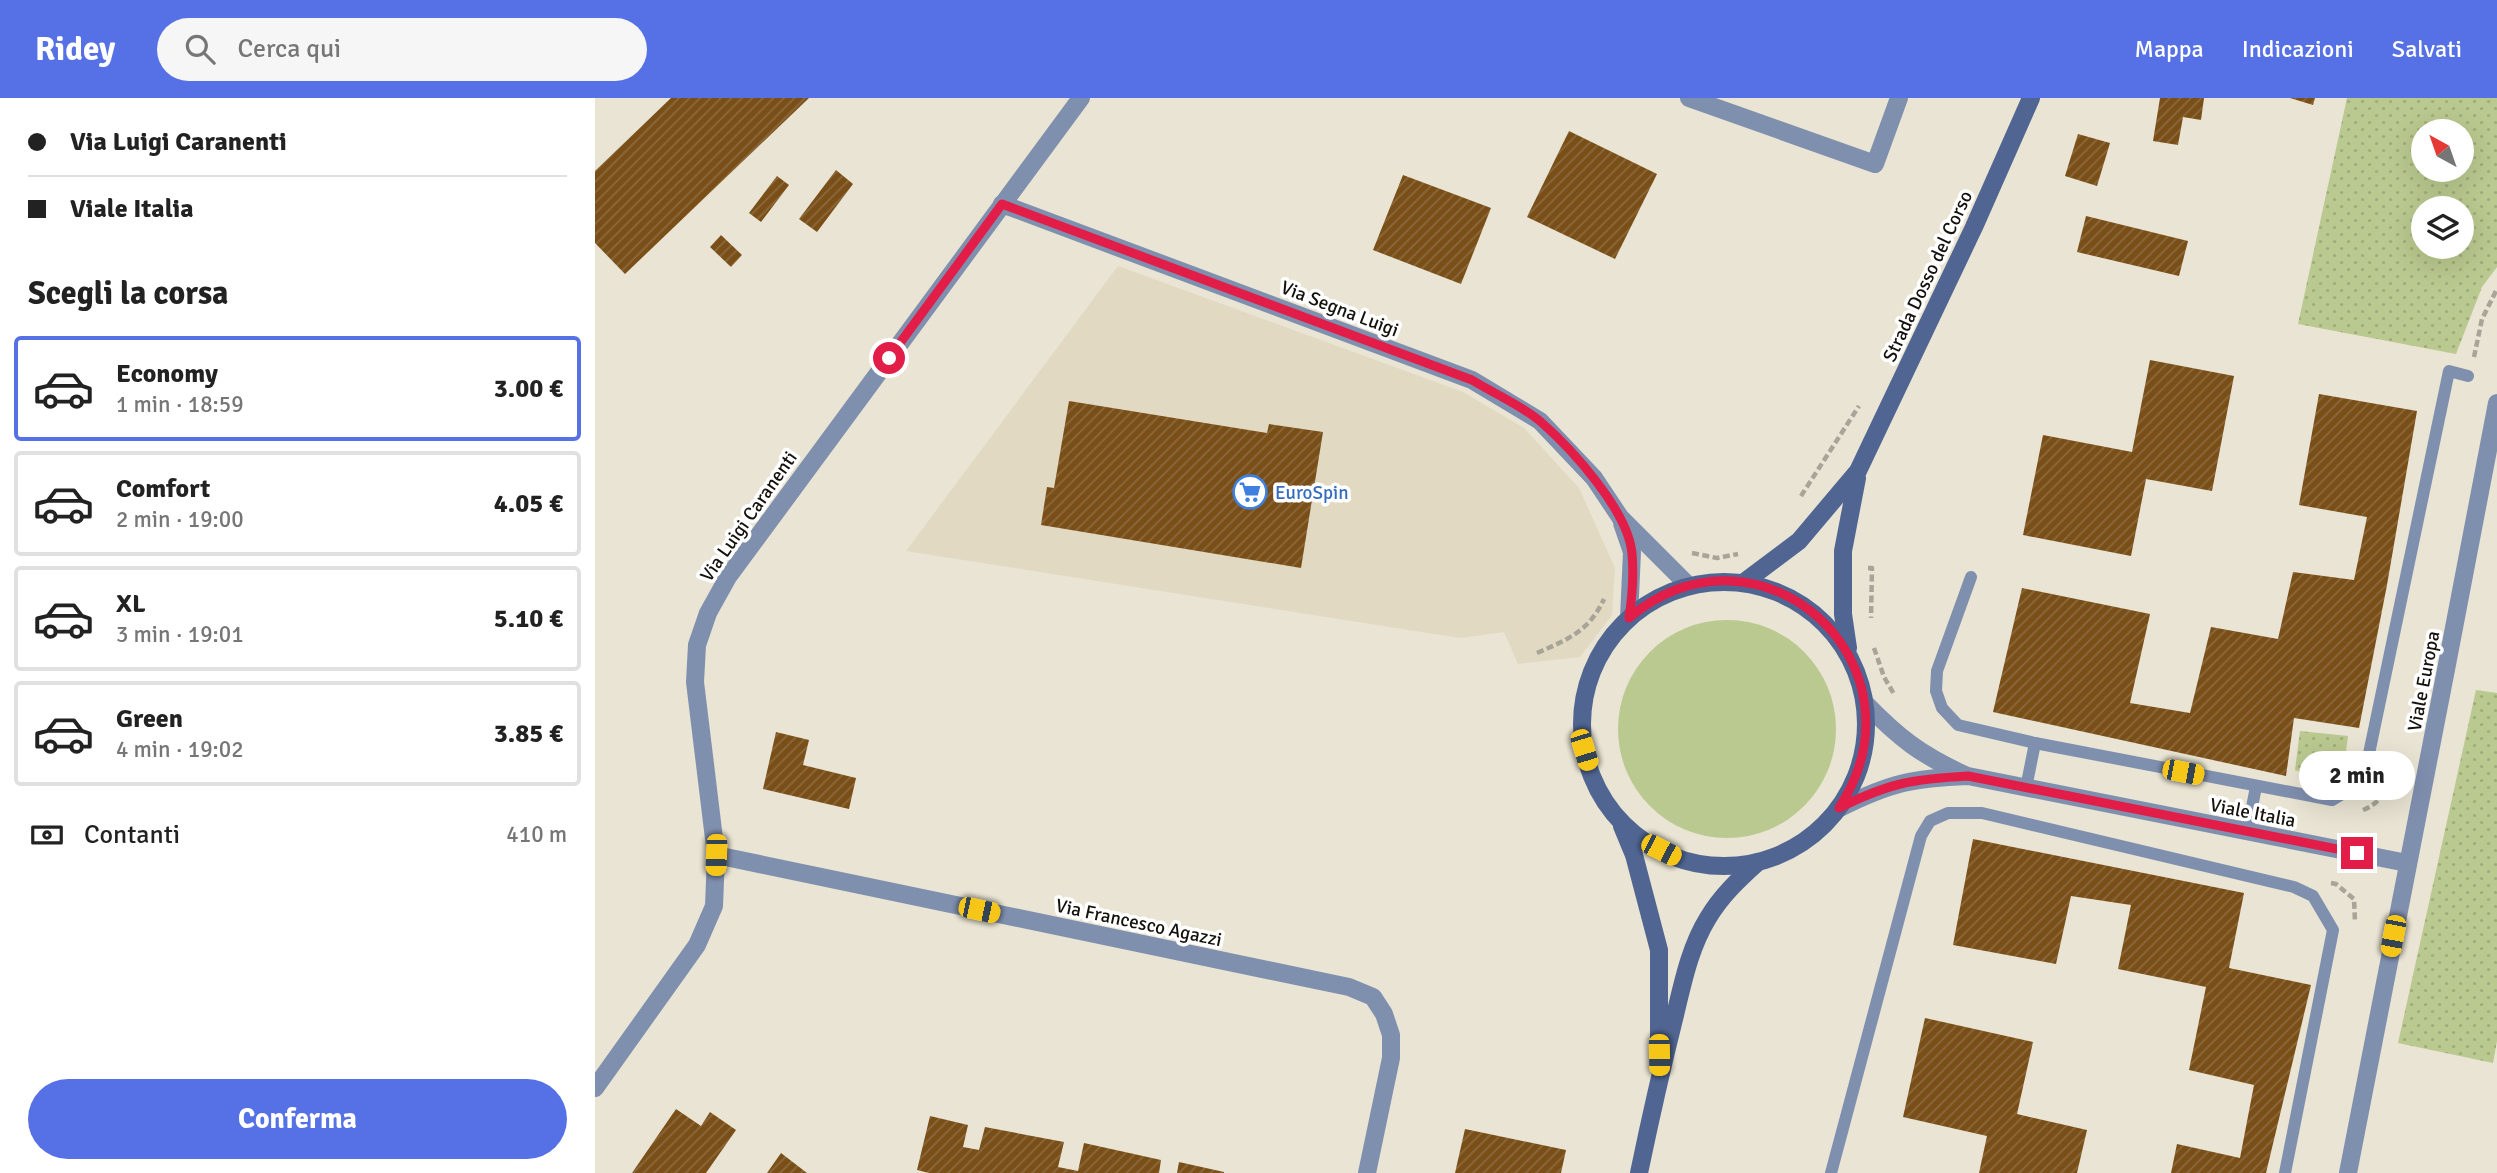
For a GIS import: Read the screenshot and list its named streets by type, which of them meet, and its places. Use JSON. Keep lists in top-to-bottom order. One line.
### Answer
{"streets":{"main road":["Strada Dosso del Corso"],"street":["Via Segna Luigi","Via Luigi Caranenti","Viale Europa","Viale Italia","Via Francesco Agazzi"]},"crossings":[["Via Segna Luigi","Via Luigi Caranenti"],["Via Luigi Caranenti","Via Francesco Agazzi"],["Viale Europa","Viale Italia"]],"places":{"supermarket":["EuroSpin"]},"north":"top left","page":{"header":"Ridey","search":"Cerca qui","nav":["Mappa","Indicazioni","Salvati"],"banner":["Via Luigi Caranenti","Viale Italia"],"heading":"Scegli la corsa","list":[{"name":"Economy","note":"1 min · 18:59","value":"3.00 €"},{"name":"Comfort","note":"2 min · 19:00","value":"4.05 €"},{"name":"XL","note":"3 min · 19:01","value":"5.10 €"},{"name":"Green","note":"4 min · 19:02","value":"3.85 €"}],"bubble":"2 min","pay":["Contanti","410 m"],"buttons":"Conferma"}}
